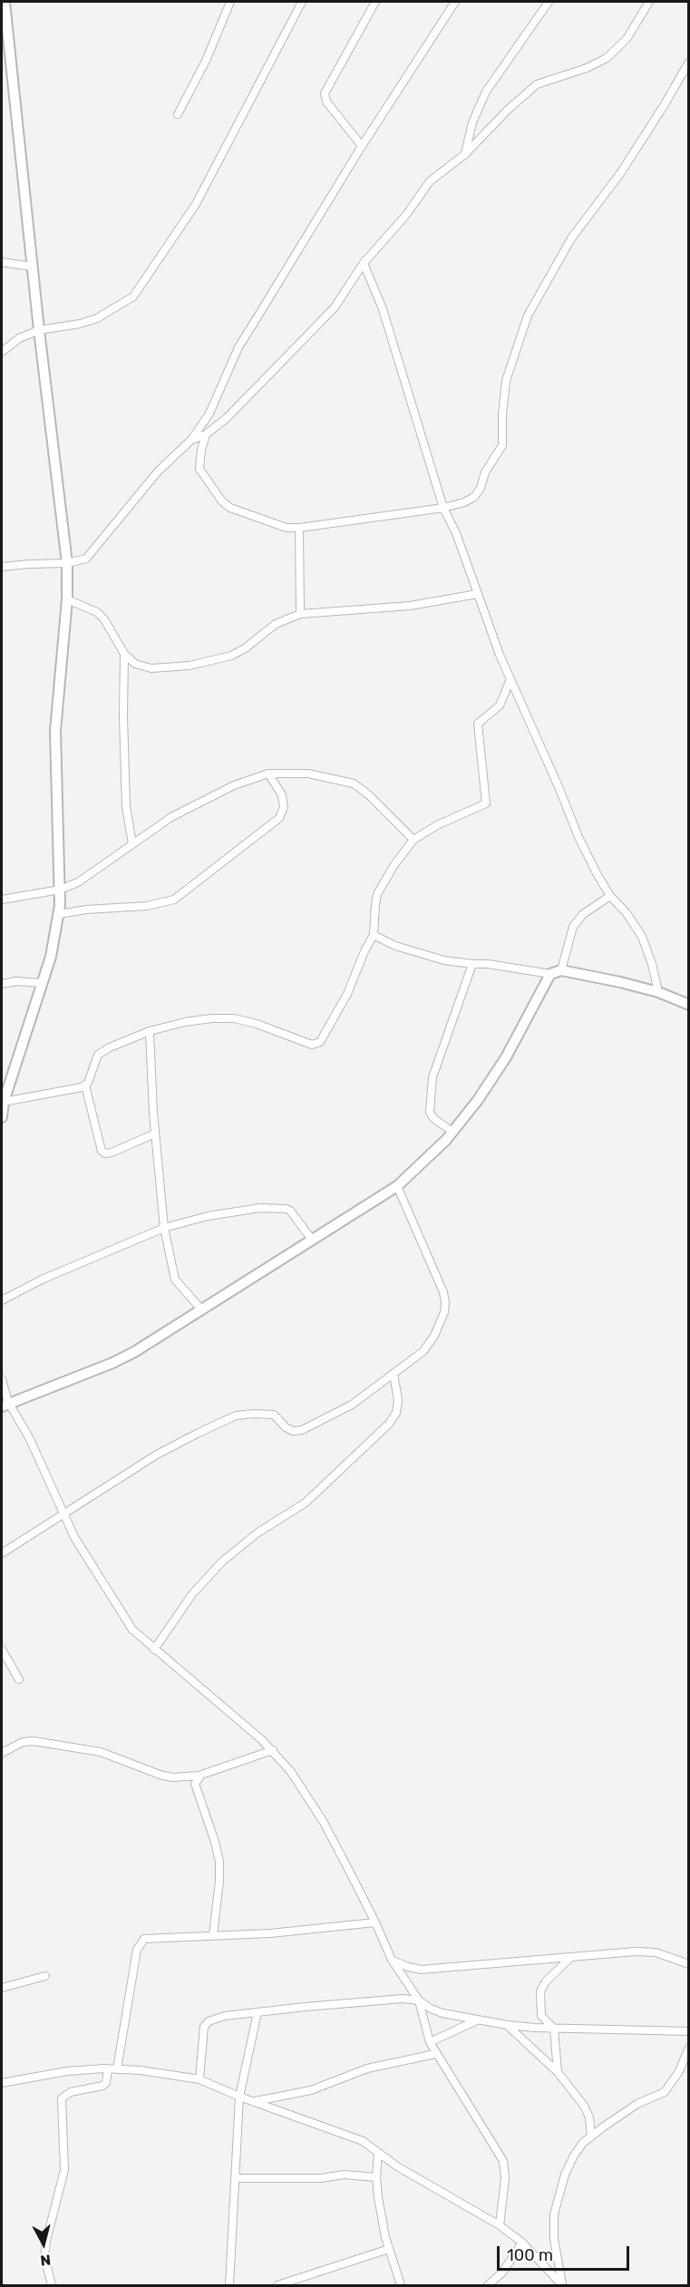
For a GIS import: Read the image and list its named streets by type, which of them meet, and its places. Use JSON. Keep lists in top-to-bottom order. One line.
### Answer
{"scale_bar":"100 m","north":"bottom"}
